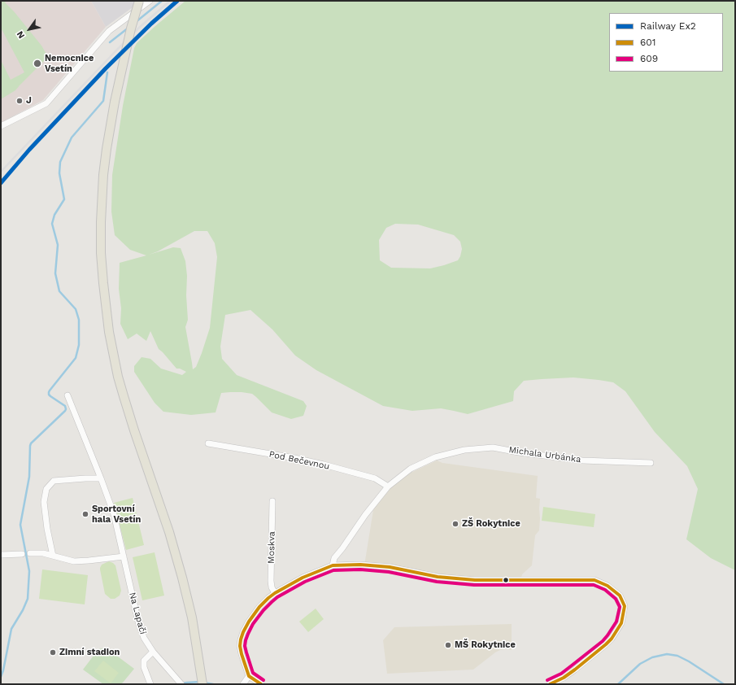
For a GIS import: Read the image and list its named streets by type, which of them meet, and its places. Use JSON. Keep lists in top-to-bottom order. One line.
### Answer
{"streets":{"street":["Michala Urbánka","Pod Bečevnou","Moskva","Na Lapači"]},"crossings":[["Michala Urbánka","Pod Bečevnou"]],"places":["Nemocnice Vsetín","J","Sportovní hala Vsetín","ZŠ Rokytnice","MŠ Rokytnice","Zimní stadion"],"lines":["rail line Ex2","transit line 601","transit line 609"],"legend":["Railway Ex2","601","609"],"north":"bottom left"}
